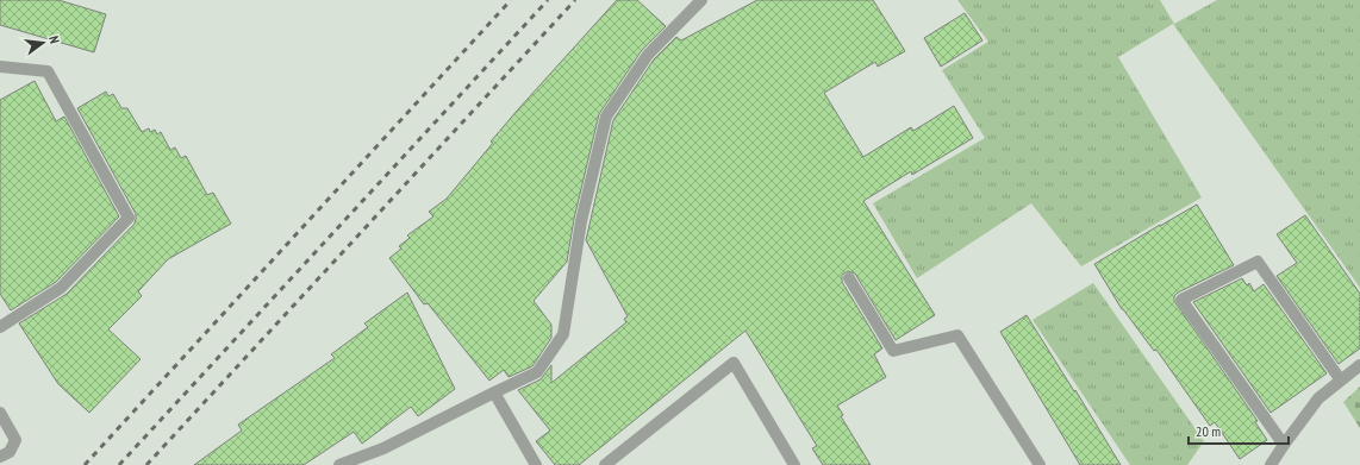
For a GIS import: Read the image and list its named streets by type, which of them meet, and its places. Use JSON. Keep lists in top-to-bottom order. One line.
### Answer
{"scale_bar":"20 m","north":"right"}
